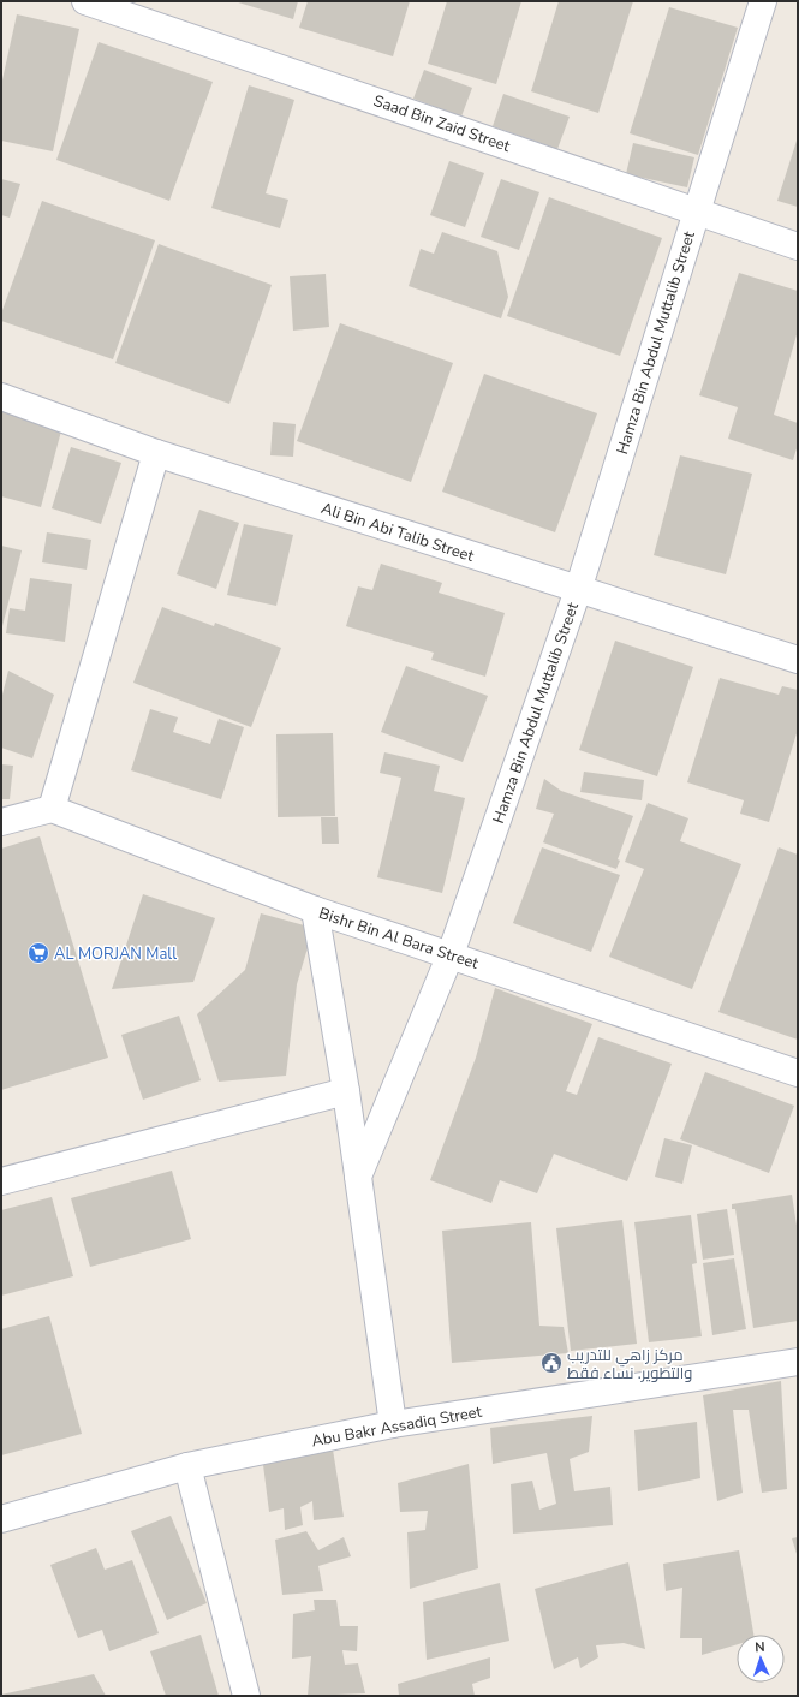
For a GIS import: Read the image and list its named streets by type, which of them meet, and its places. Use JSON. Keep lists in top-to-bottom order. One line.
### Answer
{"streets":{"street":["Saad Bin Zaid Street","Hamza Bin Abdul Muttalib Street","Ali Bin Abi Talib Street","Bishr Bin Al Bara Street","Abu Bakr Assadiq Street"]},"crossings":[["Saad Bin Zaid Street","Hamza Bin Abdul Muttalib Street"],["Hamza Bin Abdul Muttalib Street","Ali Bin Abi Talib Street"],["Hamza Bin Abdul Muttalib Street","Bishr Bin Al Bara Street"]],"places":{"supermarket":["AL MORJAN Mall"],"public building":["مركز زاهي للتدريب والتطوير. نساء فقط"]},"north":"top"}
